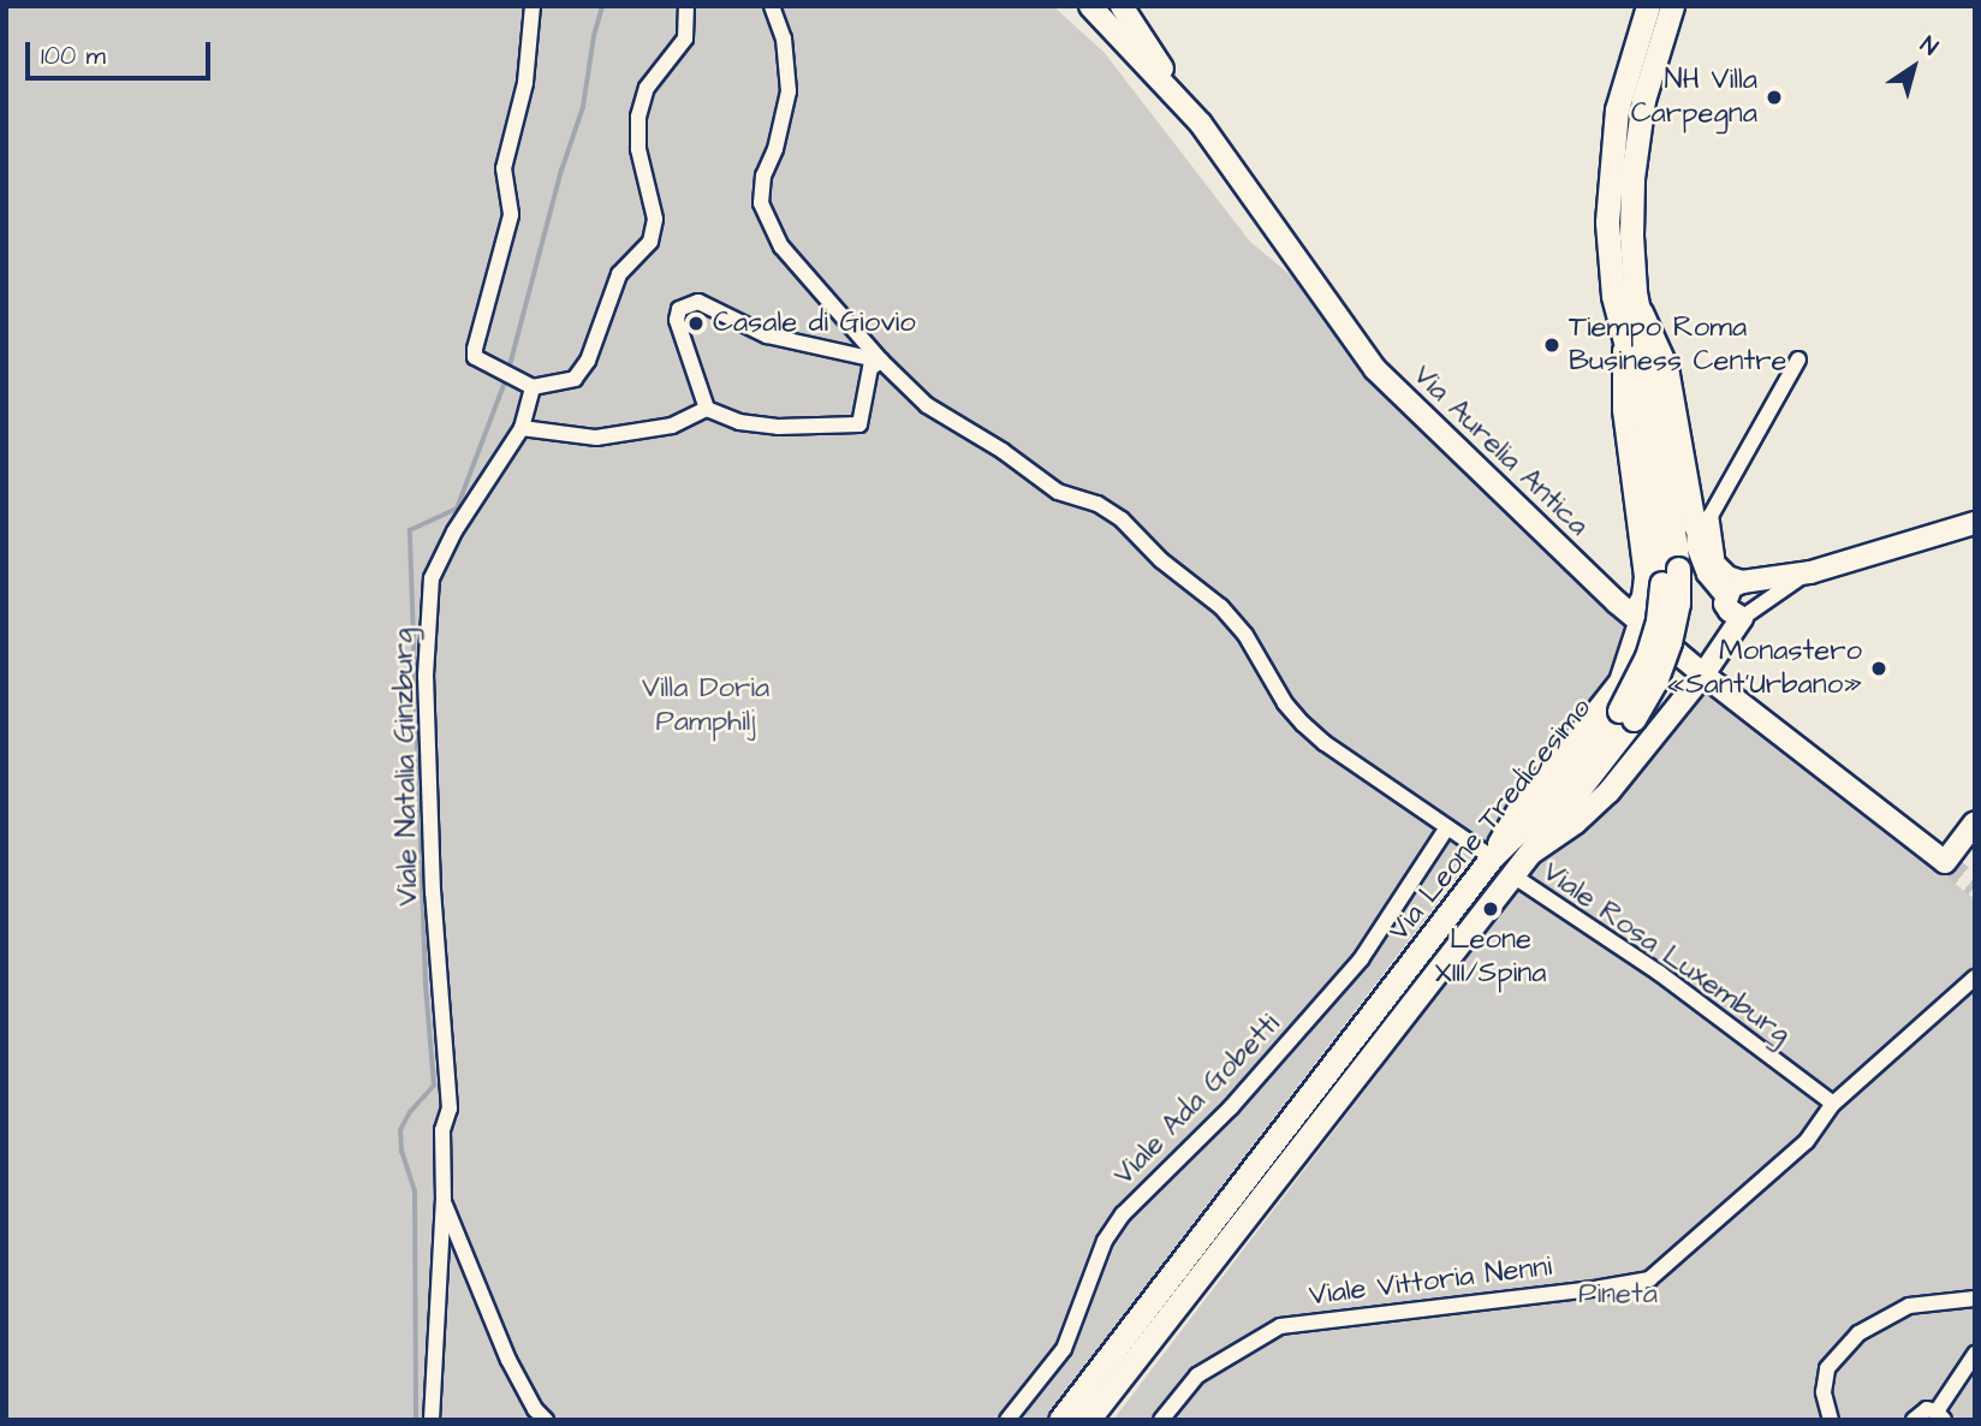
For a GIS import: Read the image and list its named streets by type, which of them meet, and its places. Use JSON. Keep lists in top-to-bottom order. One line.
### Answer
{"streets":{"main road":["Via Aurelia Antica","Via Leone Tredicesimo"],"street":["Viale Natalia Ginzburg","Viale Rosa Luxemburg","Viale Ada Gobetti","Viale Vittoria Nenni"]},"crossings":[["Via Leone Tredicesimo","Viale Rosa Luxemburg"],["Viale Rosa Luxemburg","Viale Vittoria Nenni"]],"parks":["Villa Doria Pamphilj","Pineta"],"places":["NH Villa Carpegna","Casale di Giovio","Tiempo Roma Business Centre","Monastero «Sant’Urbano»","Leone XIII/Spina"],"scale_bar":"100 m","north":"top right"}
